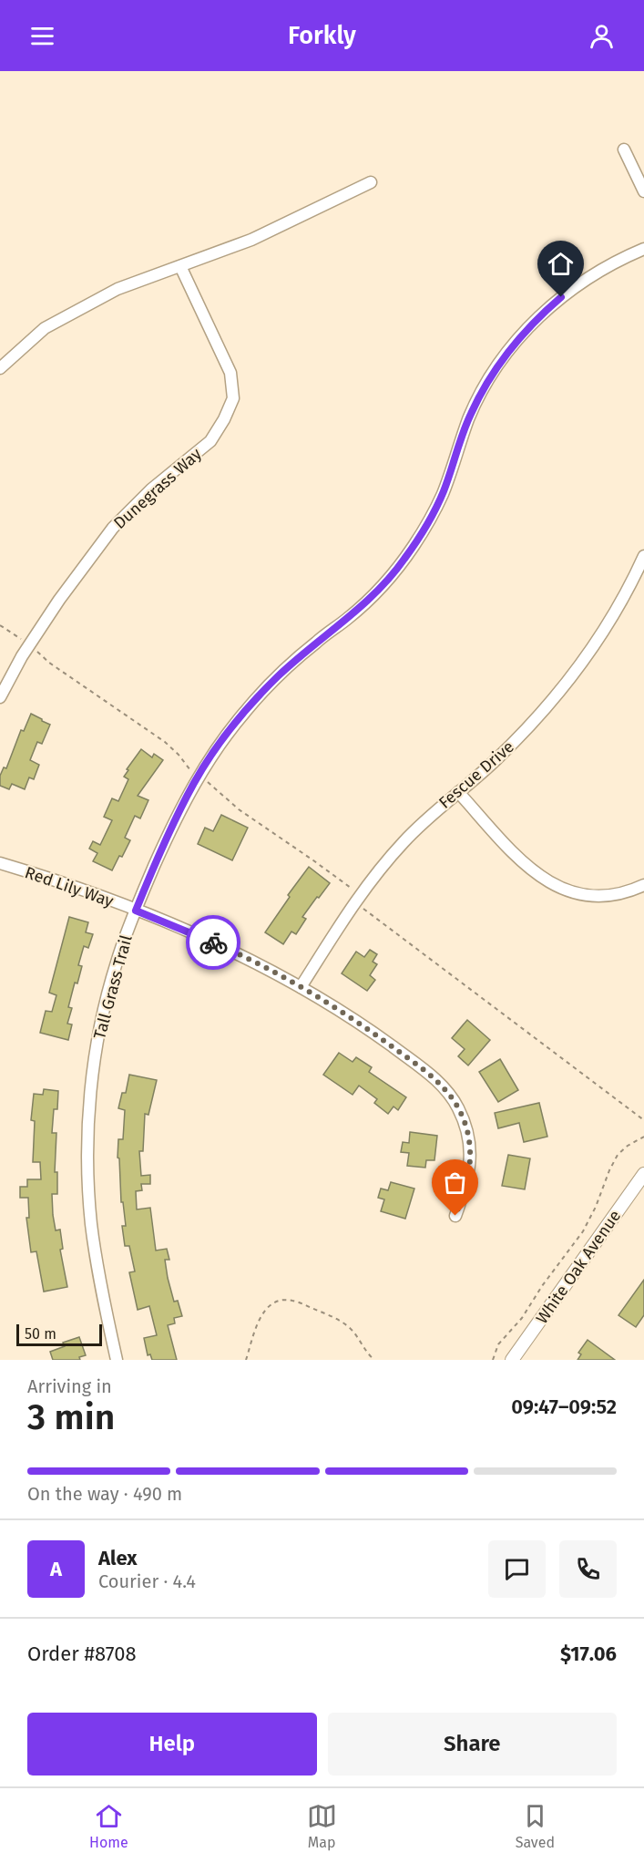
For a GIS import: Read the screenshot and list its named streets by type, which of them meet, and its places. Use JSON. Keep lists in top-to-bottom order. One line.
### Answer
{"streets":{"street":["Dunegrass Way","Fescue Drive","Red Lily Way","Tall Grass Trail","White Oak Avenue"]},"crossings":[["Fescue Drive","Red Lily Way"],["Red Lily Way","Tall Grass Trail"]],"scale_bar":"50 m","page":{"header":"Forkly","scale":"50 m","heading":["3 min","Arriving in","09:47–09:52"],"panel":["Alex","Courier · 4.4","Order #8708","$17.06"],"bar":"On the way · 490 m","round":"A","buttons":["Help","Share"],"tabs":["Home","Map","Saved"]}}
